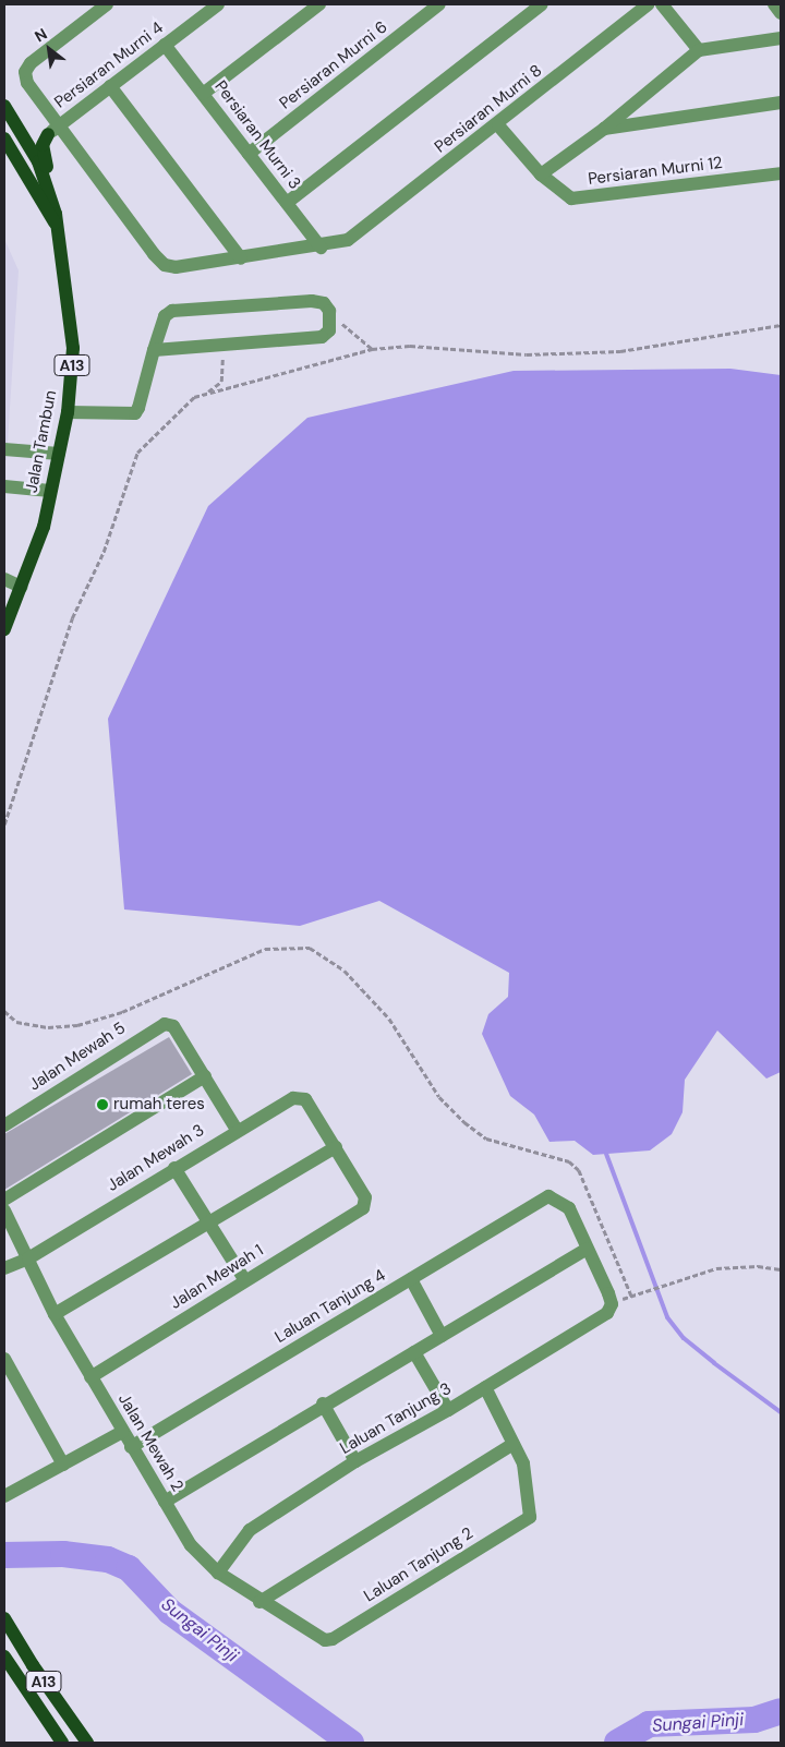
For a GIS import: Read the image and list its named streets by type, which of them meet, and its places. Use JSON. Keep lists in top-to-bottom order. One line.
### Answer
{"streets":{"main road":["A13","Jalan Tambun"],"street":["Persiaran Murni 4","Persiaran Murni 6","Persiaran Murni 8","Persiaran Murni 3","Persiaran Murni 12","Jalan Mewah 5","Jalan Mewah 3","Jalan Mewah 1","Laluan Tanjung 4","Laluan Tanjung 3","Jalan Mewah 2","Laluan Tanjung 2"]},"crossings":[["Persiaran Murni 4","Persiaran Murni 3"],["Persiaran Murni 6","Persiaran Murni 3"],["Persiaran Murni 8","Persiaran Murni 3"],["Persiaran Murni 8","Persiaran Murni 12"],["Jalan Mewah 3","Jalan Mewah 1"],["Jalan Mewah 3","Jalan Mewah 2"],["Jalan Mewah 1","Jalan Mewah 2"],["Laluan Tanjung 4","Laluan Tanjung 3"],["Laluan Tanjung 4","Jalan Mewah 2"],["Laluan Tanjung 3","Jalan Mewah 2"],["Jalan Mewah 2","Laluan Tanjung 2"]],"water":["Sungai Pinji"],"places":["rumah teres"],"north":"top left"}
